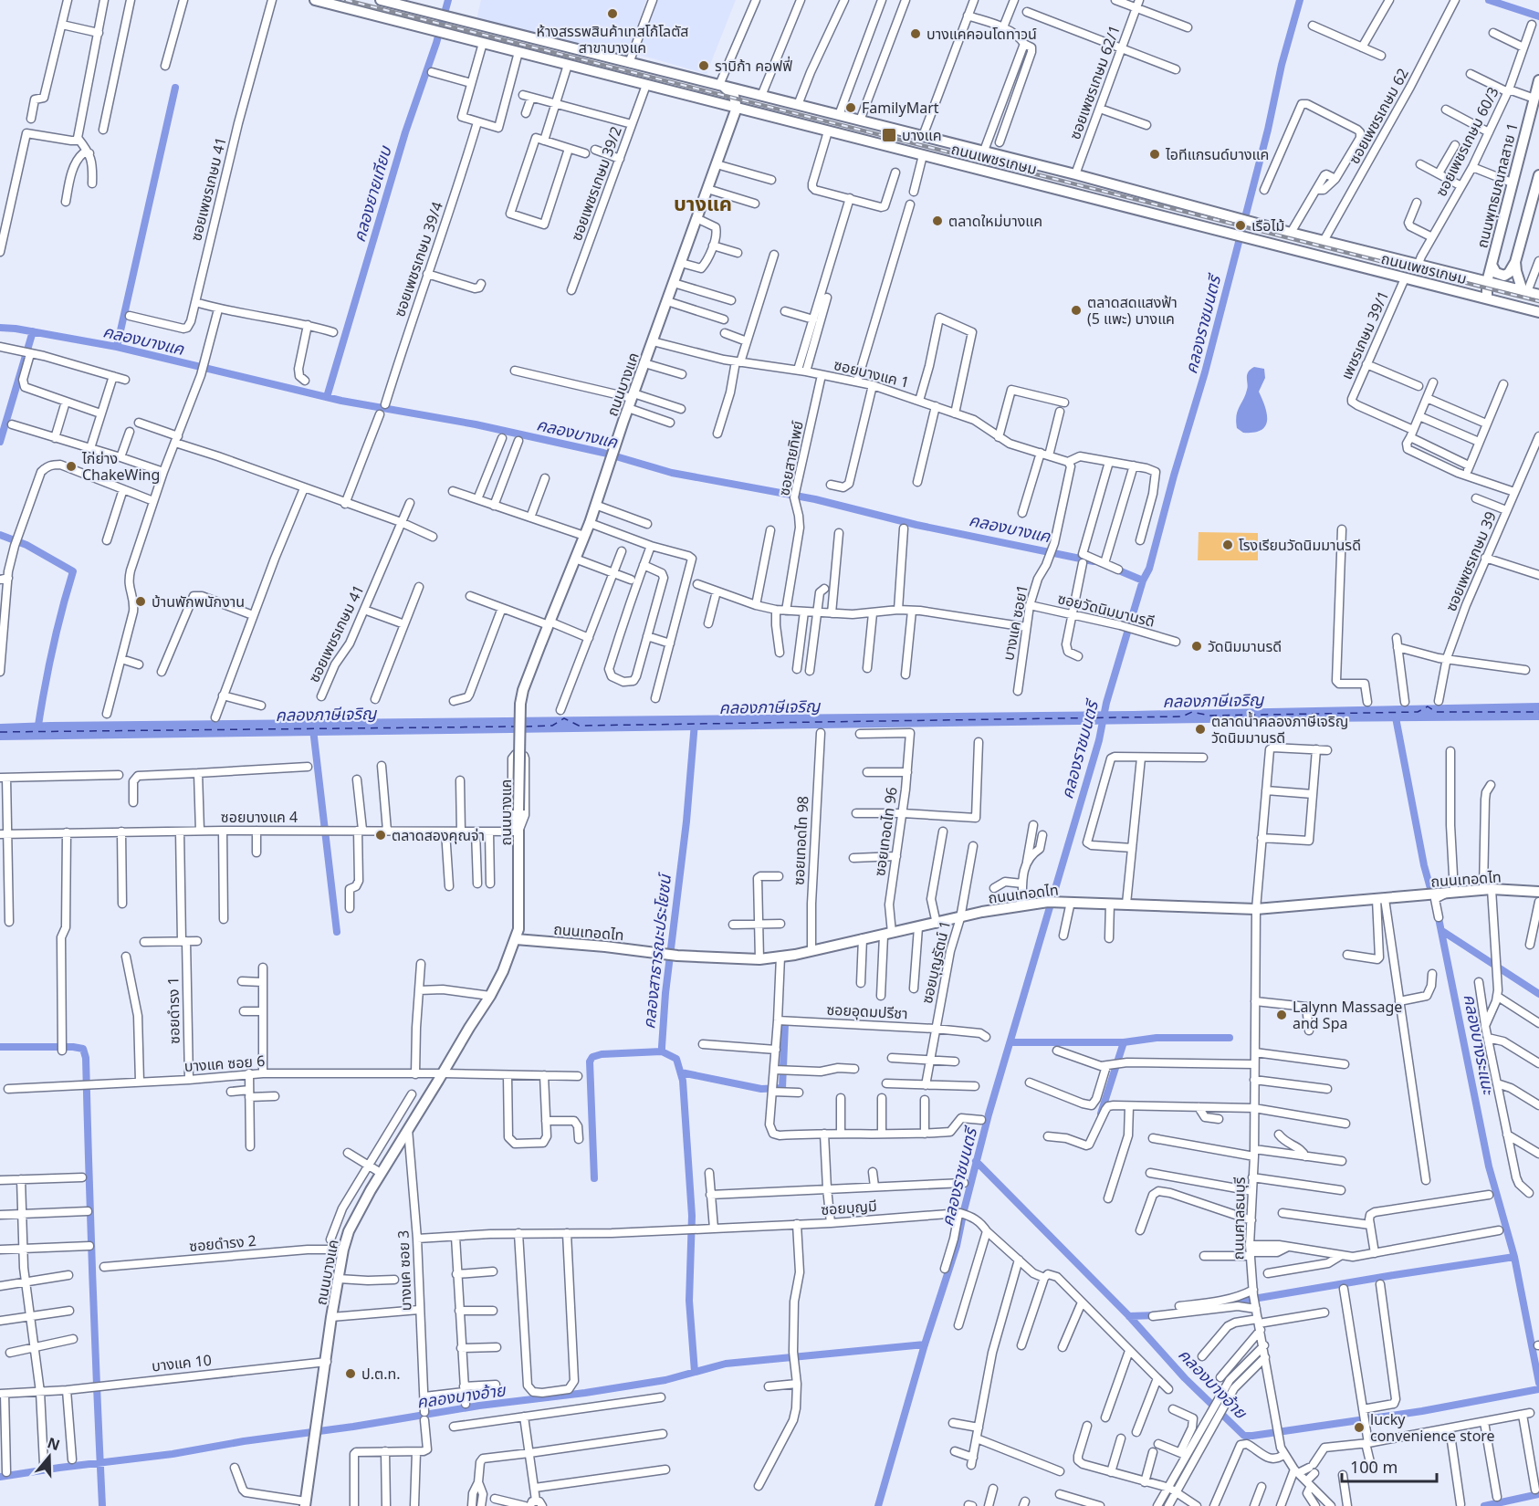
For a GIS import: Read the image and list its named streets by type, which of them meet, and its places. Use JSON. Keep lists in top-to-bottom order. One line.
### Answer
{"streets":{"main road":["ถนนเพชรเกษม","ถนนพุทธมณฑลสาย 1","ถนนบางแค","ถนนเทอดไท"],"street":["ซอยเพชรเกษม 62/1","ซอยเพชรเกษม 62","ซอยเพชรเกษม 60/3","ซอยเพชรเกษม 39/2","ซอยเพชรเกษม 41","ซอยเพชรเกษม 39/4","เพชรเกษม 39/1","ซอยบางแค 1","ซอยสายทิพย์","ซอยเพชรเกษม 39","ซอยวัดนิมมานรดี","บางแค ซอย1","ซอยบางแค 4","ซอยเทอดไท 96","ซอยเทอดไท 98","ซอยบุญรัตน์ 1","ซอยดำรง 1","ซอยอุดมปรีชา","บางแค ซอย 6","ซอยบุญมี","ถนนศาลธนบุรี","ซอยดำรง 2","บางแค ซอย 3","บางแค 10"]},"crossings":[["ซอยเพชรเกษม 62/1","ถนนเพชรเกษม"],["ซอยเพชรเกษม 62","ถนนเพชรเกษม"],["ซอยเพชรเกษม 60/3","ถนนเพชรเกษม"],["ถนนเพชรเกษม","ซอยเพชรเกษม 39/2"],["ถนนเพชรเกษม","ถนนพุทธมณฑลสาย 1"],["ถนนเพชรเกษม","เพชรเกษม 39/1"],["ถนนเพชรเกษม","ถนนบางแค"],["ซอยบางแค 1","ถนนบางแค"],["ซอยบางแค 1","ซอยสายทิพย์"],["ซอยบางแค 1","บางแค ซอย1"],["ถนนบางแค","ซอยบางแค 4"],["ถนนบางแค","ถนนเทอดไท"],["ถนนบางแค","บางแค ซอย 6"],["ถนนบางแค","ซอยดำรง 2"],["ถนนบางแค","บางแค ซอย 3"],["ถนนบางแค","บางแค 10"],["ซอยวัดนิมมานรดี","บางแค ซอย1"],["ซอยบางแค 4","ซอยดำรง 1"],["ซอยเทอดไท 96","ถนนเทอดไท"],["ซอยเทอดไท 98","ถนนเทอดไท"],["ถนนเทอดไท","ซอยบุญรัตน์ 1"],["ถนนเทอดไท","ถนนศาลธนบุรี"],["ซอยบุญรัตน์ 1","ซอยอุดมปรีชา"],["ซอยดำรง 1","บางแค ซอย 6"],["ซอยบุญมี","บางแค ซอย 3"]],"districts":["บางแค"],"water":["คลองยายเทียบ","คลองราชมนตรี","คลองบางแค","คลองภาษีเจริญ","คลองสาธารณะประโยชน์","คลองบางระแนะ","คลองบางอ้าย"],"places":{"other":["ห้างสรรพสินค้าเทสโก้โลตัส สาขาบางแค","บางแคคอนโดทาวน์","ราบิก้า คอฟฟี่","FamilyMart","ไอทีแกรนด์บางแค","ตลาดใหม่บางแค","เรือไม้","ตลาดสดแสงฟ้า (5 แพะ) บางแค","ไก่ย่าง ChakeWing","โรงเรียนวัดนิมมานรดี","บ้านพักพนักงาน","วัดนิมมานรดี","ตลาดน้ำคลองภาษีเจริญ วัดนิมมานรดี","ตลาดสองคุณจ่า","Lalynn Massage and Spa","ป.ต.ท.","lucky convenience store"],"transit":["บางแค"]},"scale_bar":"100 m","north":"top"}
